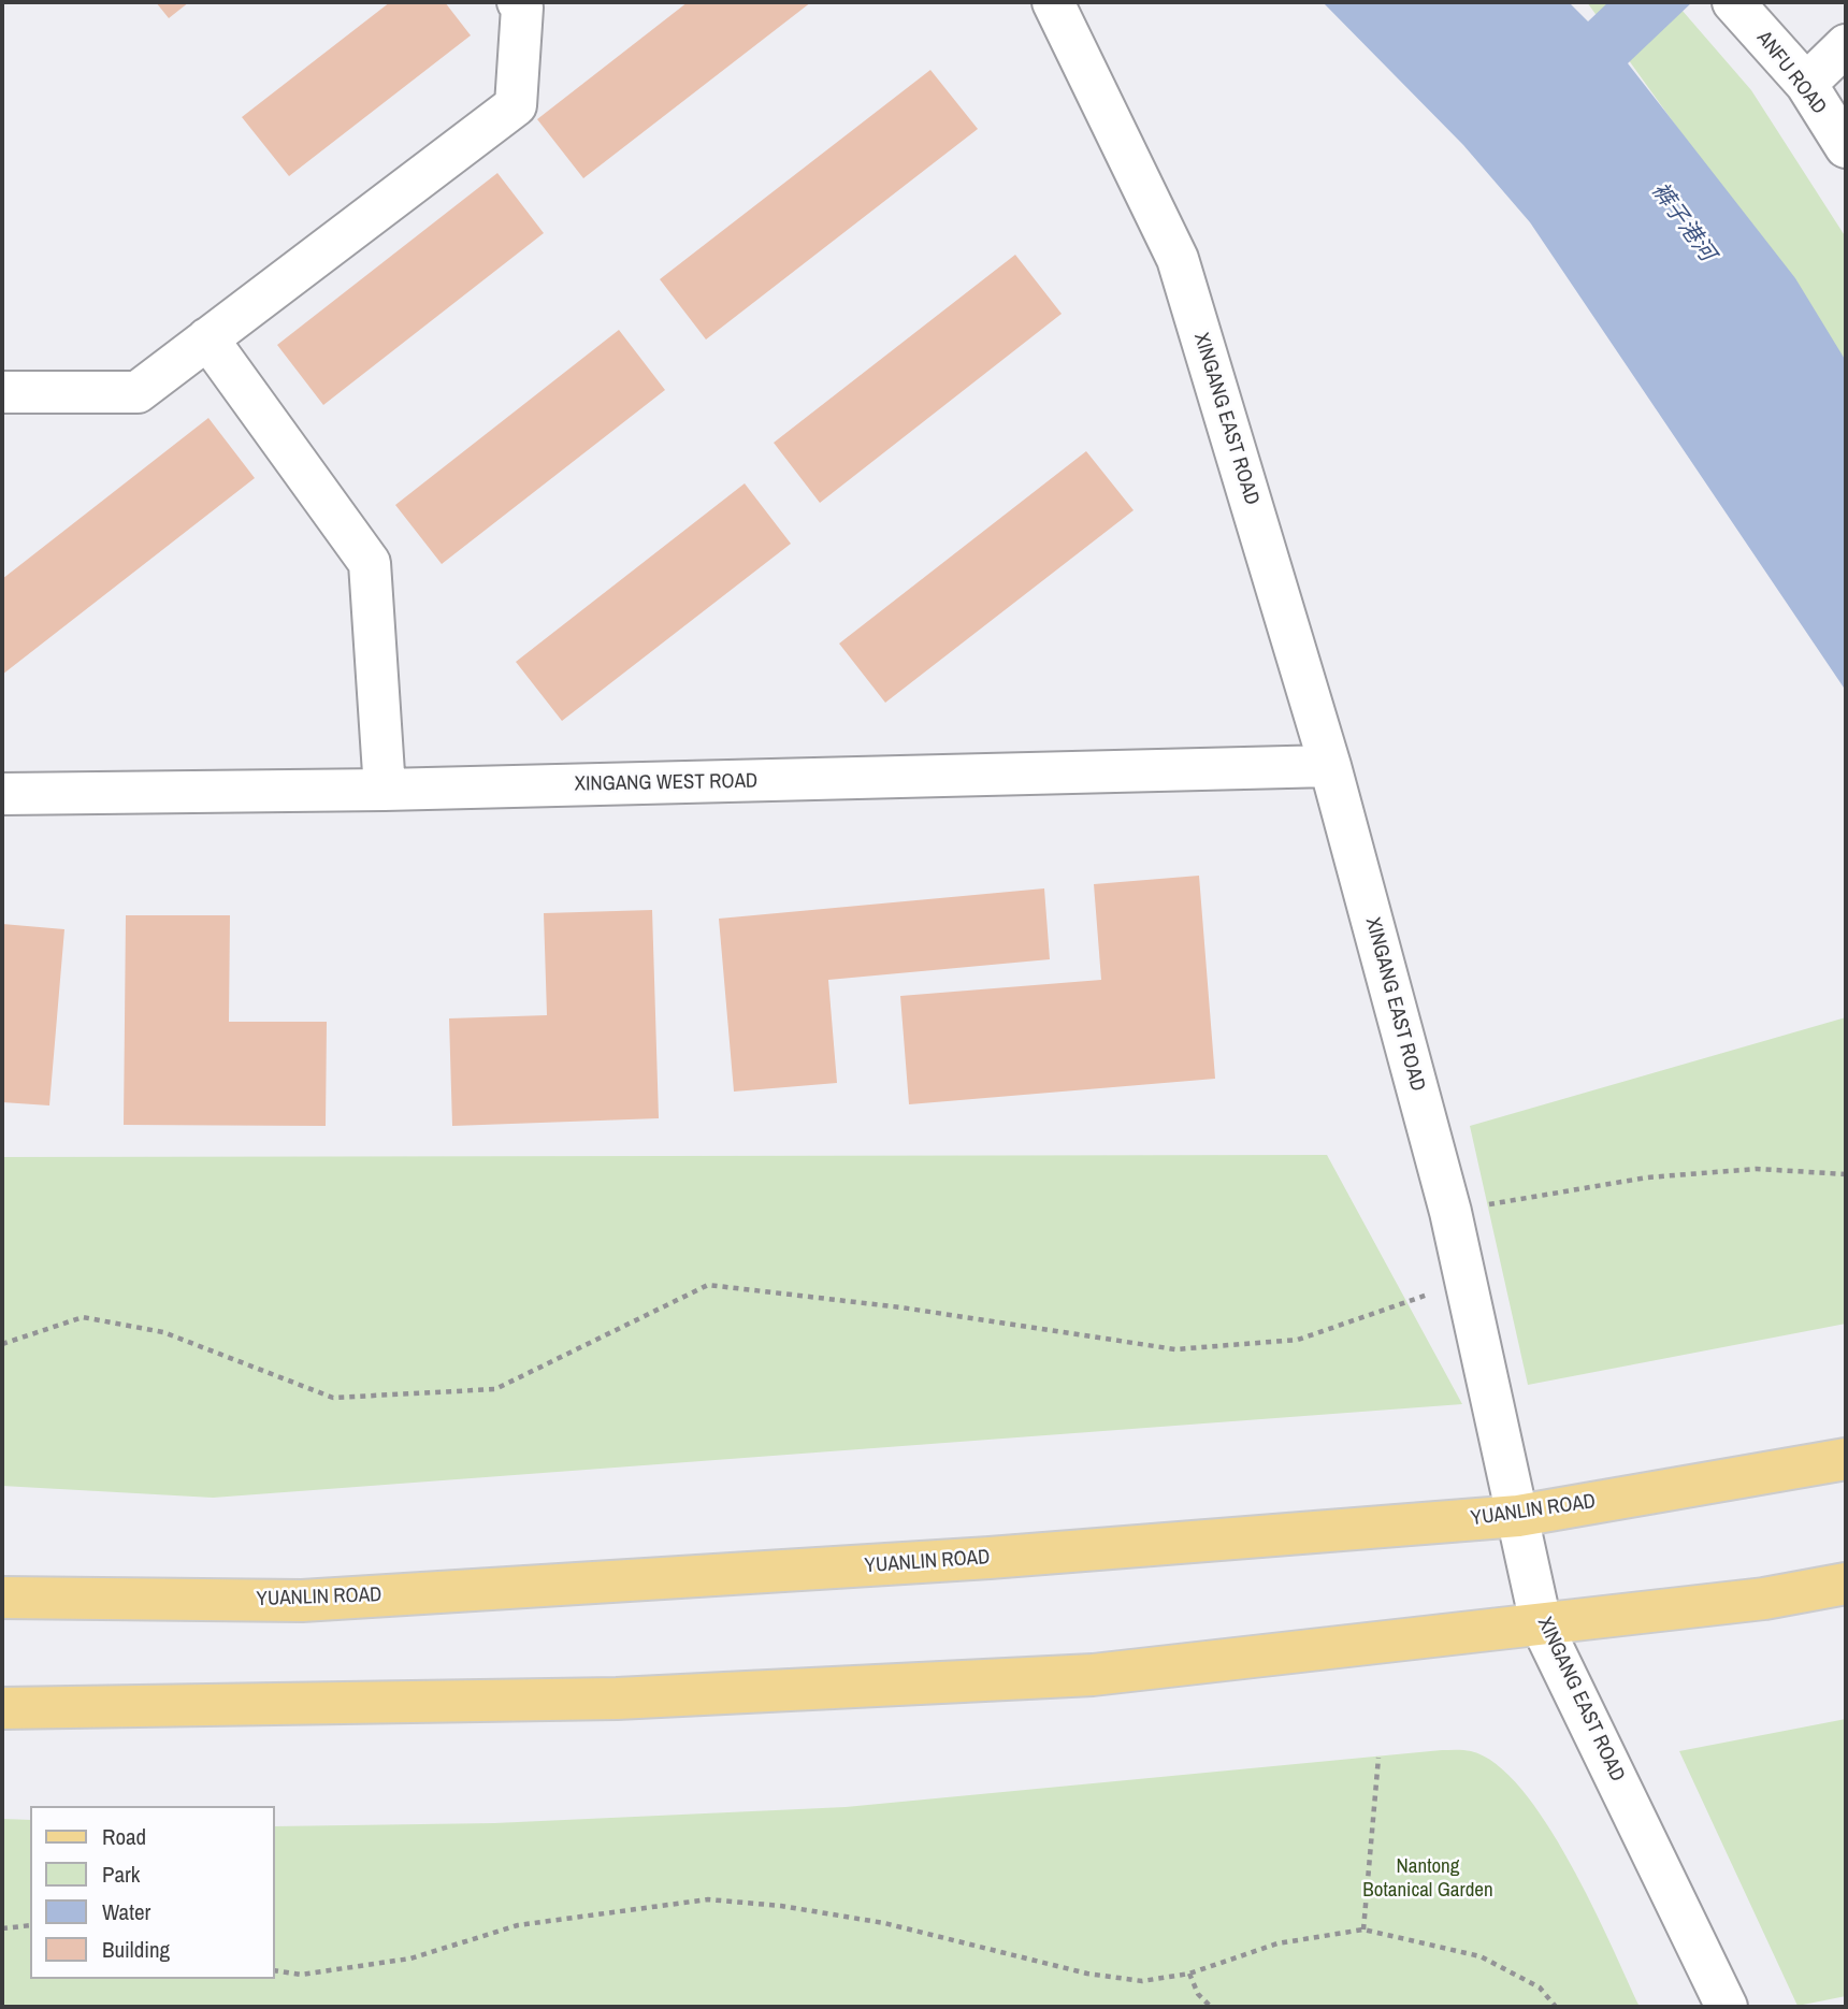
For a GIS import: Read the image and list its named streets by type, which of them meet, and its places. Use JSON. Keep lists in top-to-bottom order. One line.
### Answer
{"streets":{"main road":["YUANLIN ROAD"],"street":["ANFU ROAD","XINGANG EAST ROAD","XINGANG WEST ROAD"]},"crossings":[["XINGANG EAST ROAD","XINGANG WEST ROAD"],["XINGANG EAST ROAD","YUANLIN ROAD"]],"water":["裤子港河"],"parks":["Nantong Botanical Garden"],"legend":["Road","Park","Water","Building"]}
